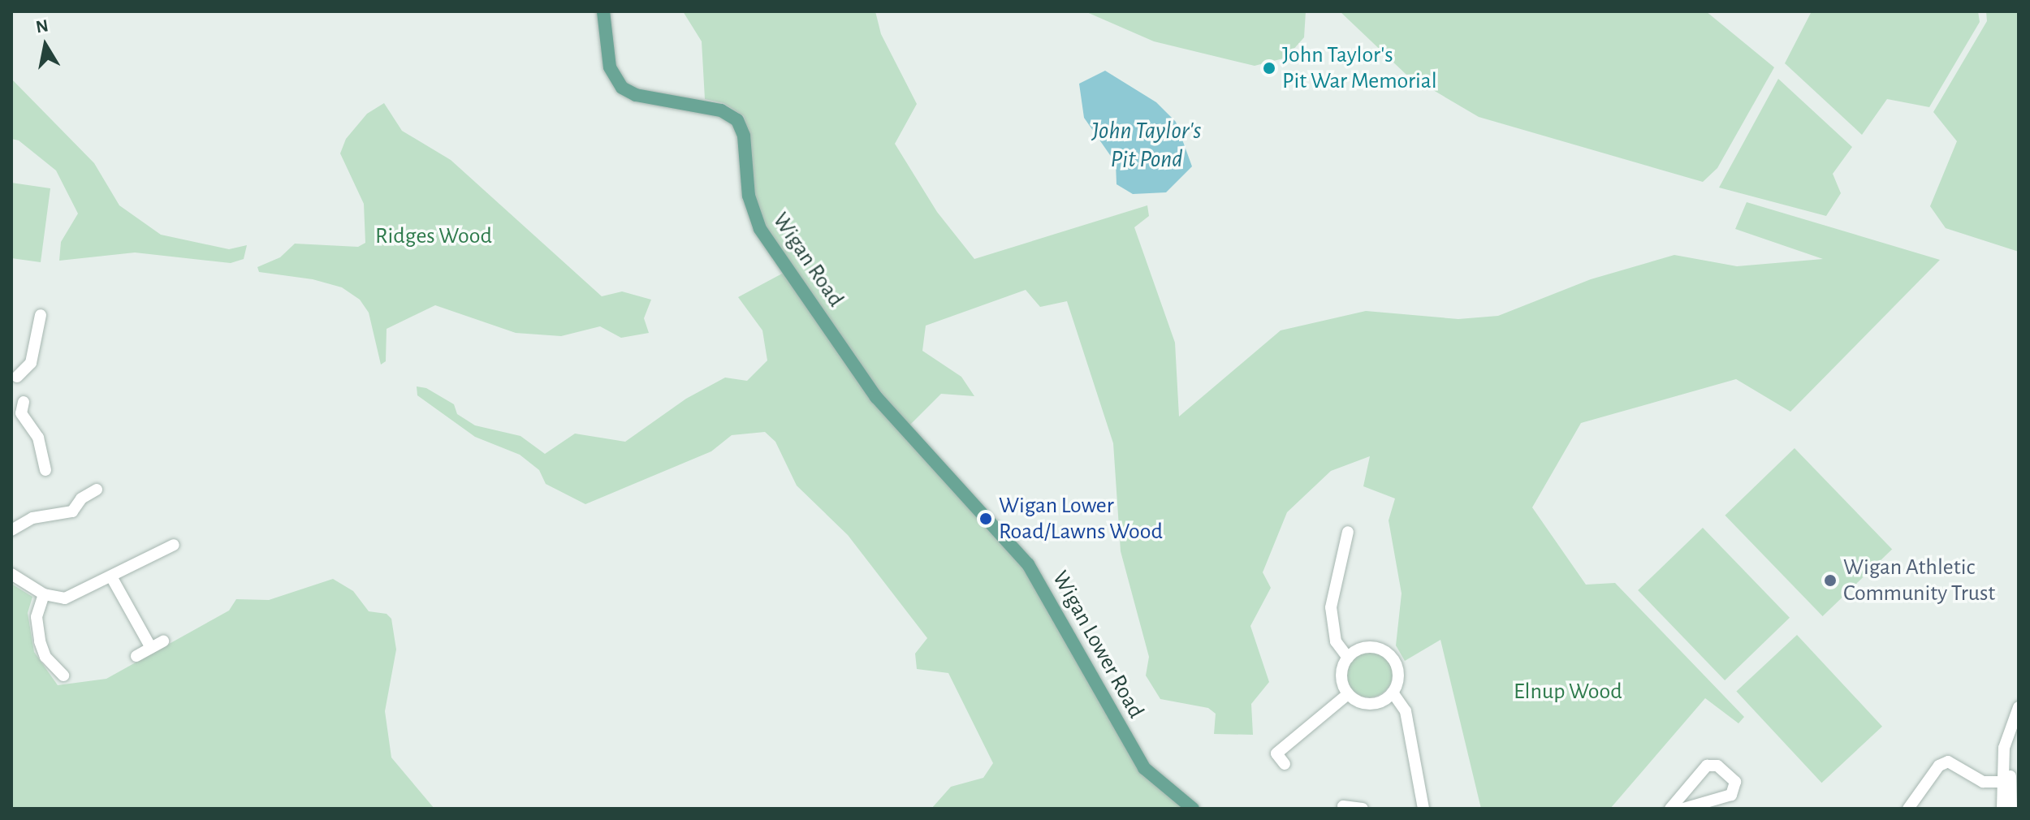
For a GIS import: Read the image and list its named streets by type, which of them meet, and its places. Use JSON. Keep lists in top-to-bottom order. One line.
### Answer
{"streets":{"main road":["Wigan Road","Wigan Lower Road"]},"crossings":[["Wigan Road","Wigan Lower Road"]],"water":["John Taylor's Pit Pond"],"parks":["Ridges Wood","Elnup Wood"],"places":["John Taylor's Pit War Memorial","Wigan Lower Road/Lawns Wood","Wigan Athletic Community Trust"],"north":"top"}
